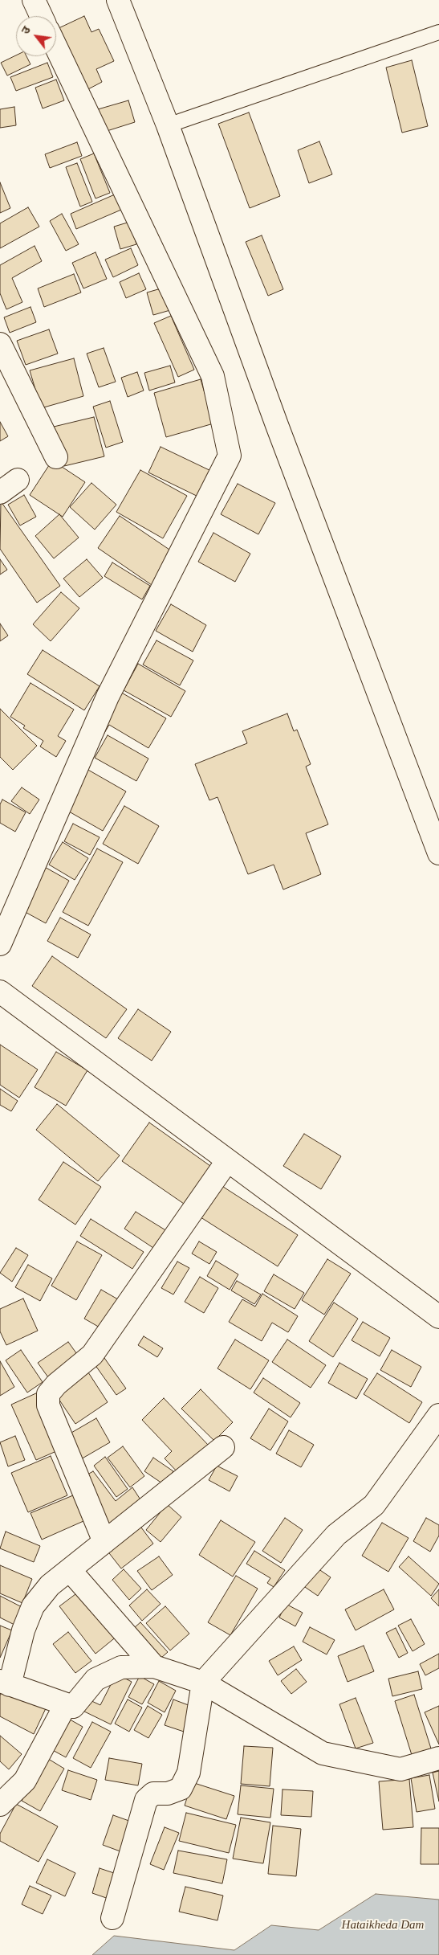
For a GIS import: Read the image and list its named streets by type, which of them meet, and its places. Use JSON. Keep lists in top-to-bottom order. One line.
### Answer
{"water":["Hataikheda Dam"],"north":"top left"}
